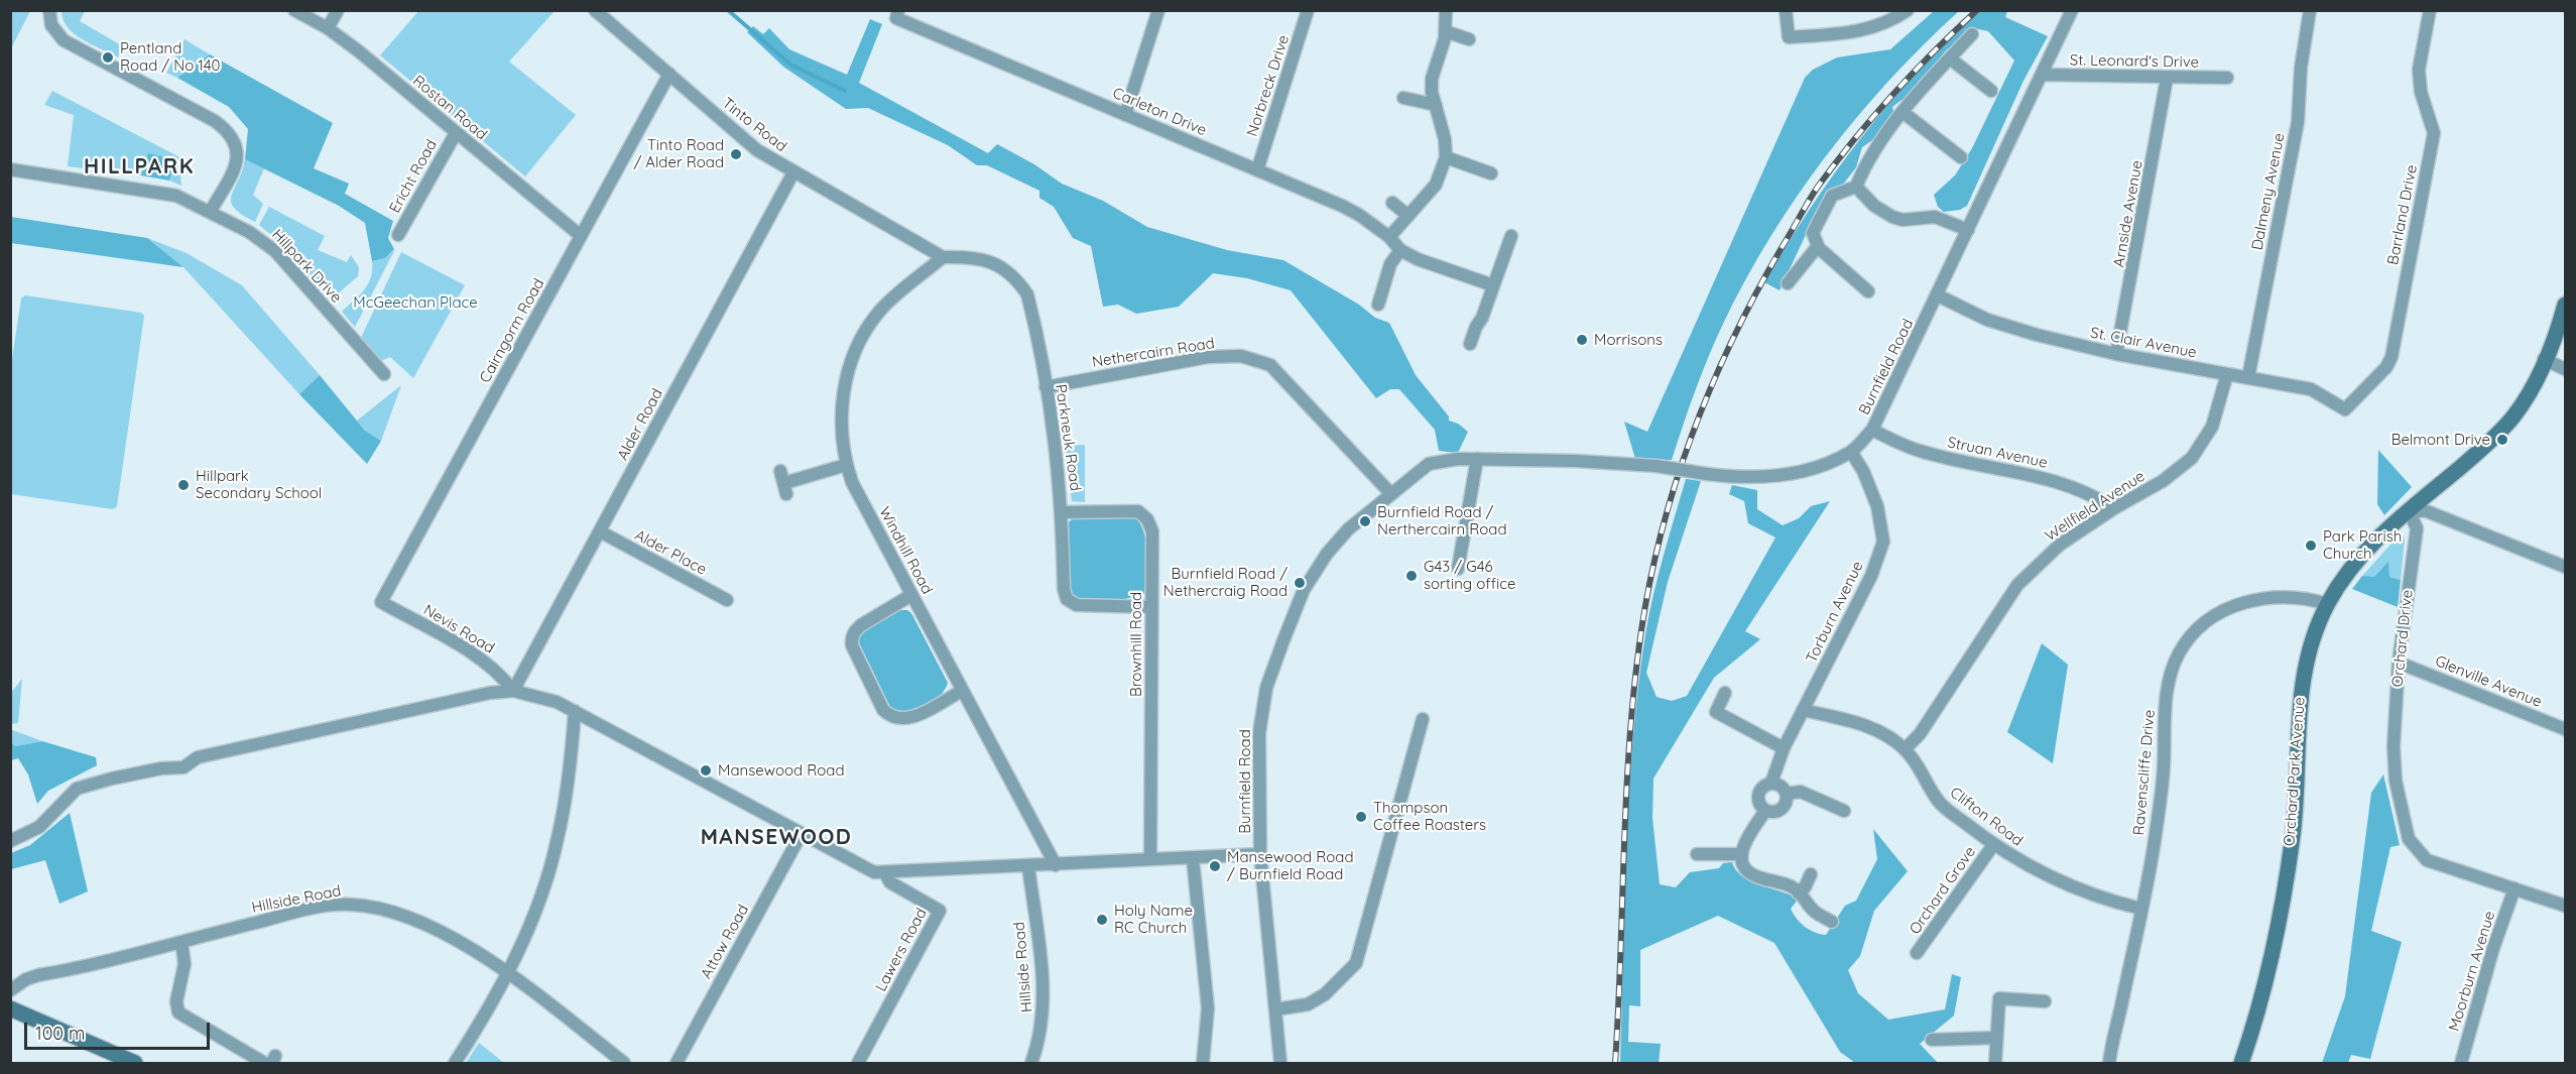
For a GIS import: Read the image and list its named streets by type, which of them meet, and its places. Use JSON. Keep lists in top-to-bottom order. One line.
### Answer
{"streets":{"street":["St. Leonard's Drive","Norbreck Drive","Rostan Road","Carleton Drive","Tinto Road","Ericht Road","Dalmeny Avenue","Arnside Avenue","Barrland Drive","Hillpark Drive","Cairngorm Road","St. Clair Avenue","Nethercairn Road","Burnfield Road","Alder Road","Parkneuk Road","Struan Avenue","Wellfield Avenue","Windhill Road","Alder Place","Torburn Avenue","Nevis Road","Orchard Drive","Brownhill Road","Glenville Avenue","Orchard Park Avenue","Ravenscliffe Drive","Clifton Road","Orchard Grove","Hillside Road","Attow Road","Lawers Road","Moorburn Avenue"]},"crossings":[["St. Leonard's Drive","Arnside Avenue"],["St. Leonard's Drive","Burnfield Road"],["Norbreck Drive","Carleton Drive"],["Rostan Road","Ericht Road"],["Rostan Road","Cairngorm Road"],["Tinto Road","Cairngorm Road"],["Tinto Road","Alder Road"],["Tinto Road","Parkneuk Road"],["Tinto Road","Windhill Road"],["Dalmeny Avenue","St. Clair Avenue"],["Arnside Avenue","St. Clair Avenue"],["Barrland Drive","St. Clair Avenue"],["Cairngorm Road","Nevis Road"],["St. Clair Avenue","Burnfield Road"],["St. Clair Avenue","Wellfield Avenue"],["Nethercairn Road","Burnfield Road"],["Nethercairn Road","Parkneuk Road"],["Burnfield Road","Struan Avenue"],["Burnfield Road","Torburn Avenue"],["Alder Road","Alder Place"],["Alder Road","Nevis Road"],["Parkneuk Road","Windhill Road"],["Parkneuk Road","Brownhill Road"],["Struan Avenue","Wellfield Avenue"],["Wellfield Avenue","Clifton Road"],["Torburn Avenue","Clifton Road"],["Orchard Drive","Glenville Avenue"],["Orchard Drive","Orchard Park Avenue"],["Orchard Drive","Moorburn Avenue"],["Orchard Park Avenue","Ravenscliffe Drive"],["Ravenscliffe Drive","Clifton Road"],["Clifton Road","Orchard Grove"]],"districts":["HILLPARK","MANSEWOOD"],"parks":["McGeechan Place"],"places":["Pentland Road / No 140","Tinto Road / Alder Road","Morrisons","Belmont Drive","Hillpark Secondary School","Burnfield Road / Nerthercairn Road","Park Parish Church","G43 / G46 sorting office","Burnfield Road / Nethercraig Road","Mansewood Road","Thompson Coffee Roasters","Mansewood Road / Burnfield Road","Holy Name RC Church"],"scale_bar":"100 m"}
